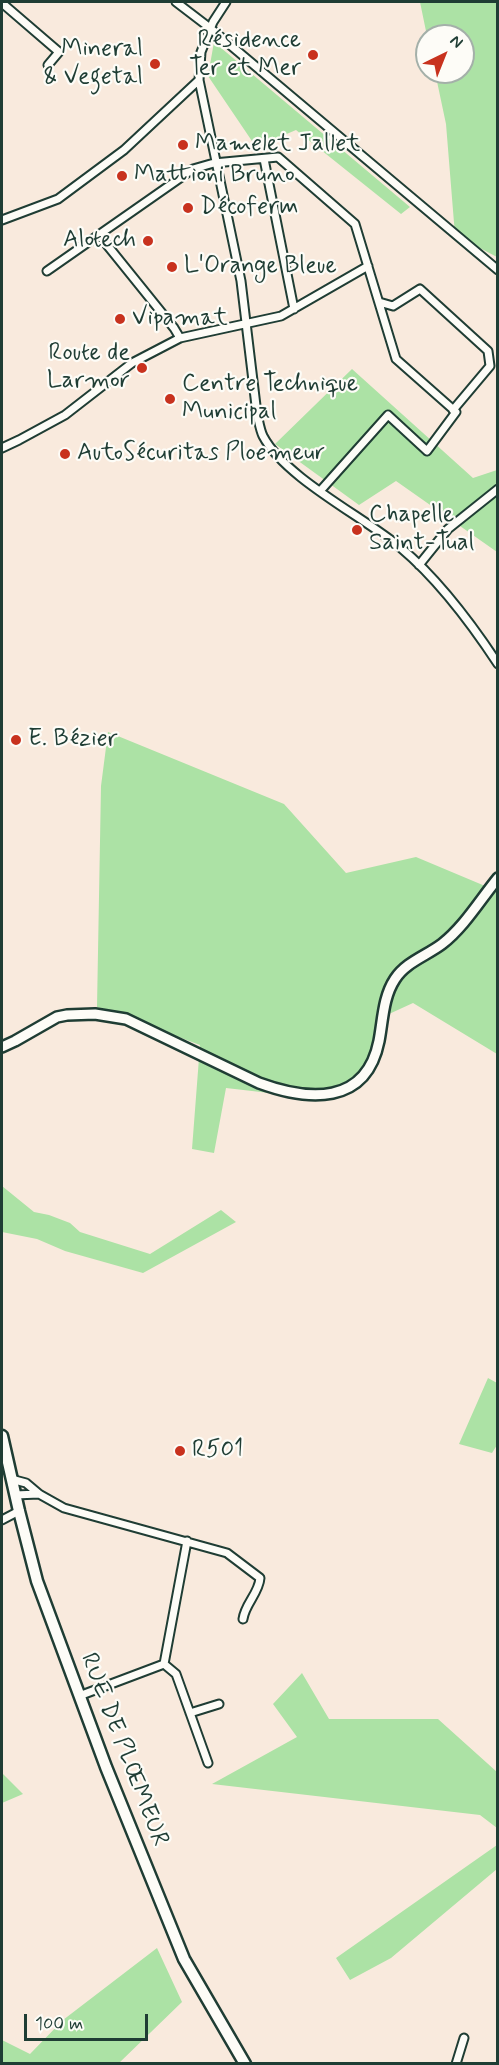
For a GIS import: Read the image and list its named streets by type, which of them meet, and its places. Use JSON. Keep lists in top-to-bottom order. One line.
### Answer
{"streets":{"main road":["RUE DE PLŒMEUR"]},"places":["Résidence Ter et Mer","Mineral & Vegetal","Mamelet Jallet","Mattioni Bruno","Décoferm","Alotech","L'Orange Bleue","Vipamat","Route de Larmor","Centre Technique Municipal","AutoSécuritas Ploemeur","Chapelle Saint-Tual","E. Bézier","R501"],"scale_bar":"100 m","north":"top right"}
